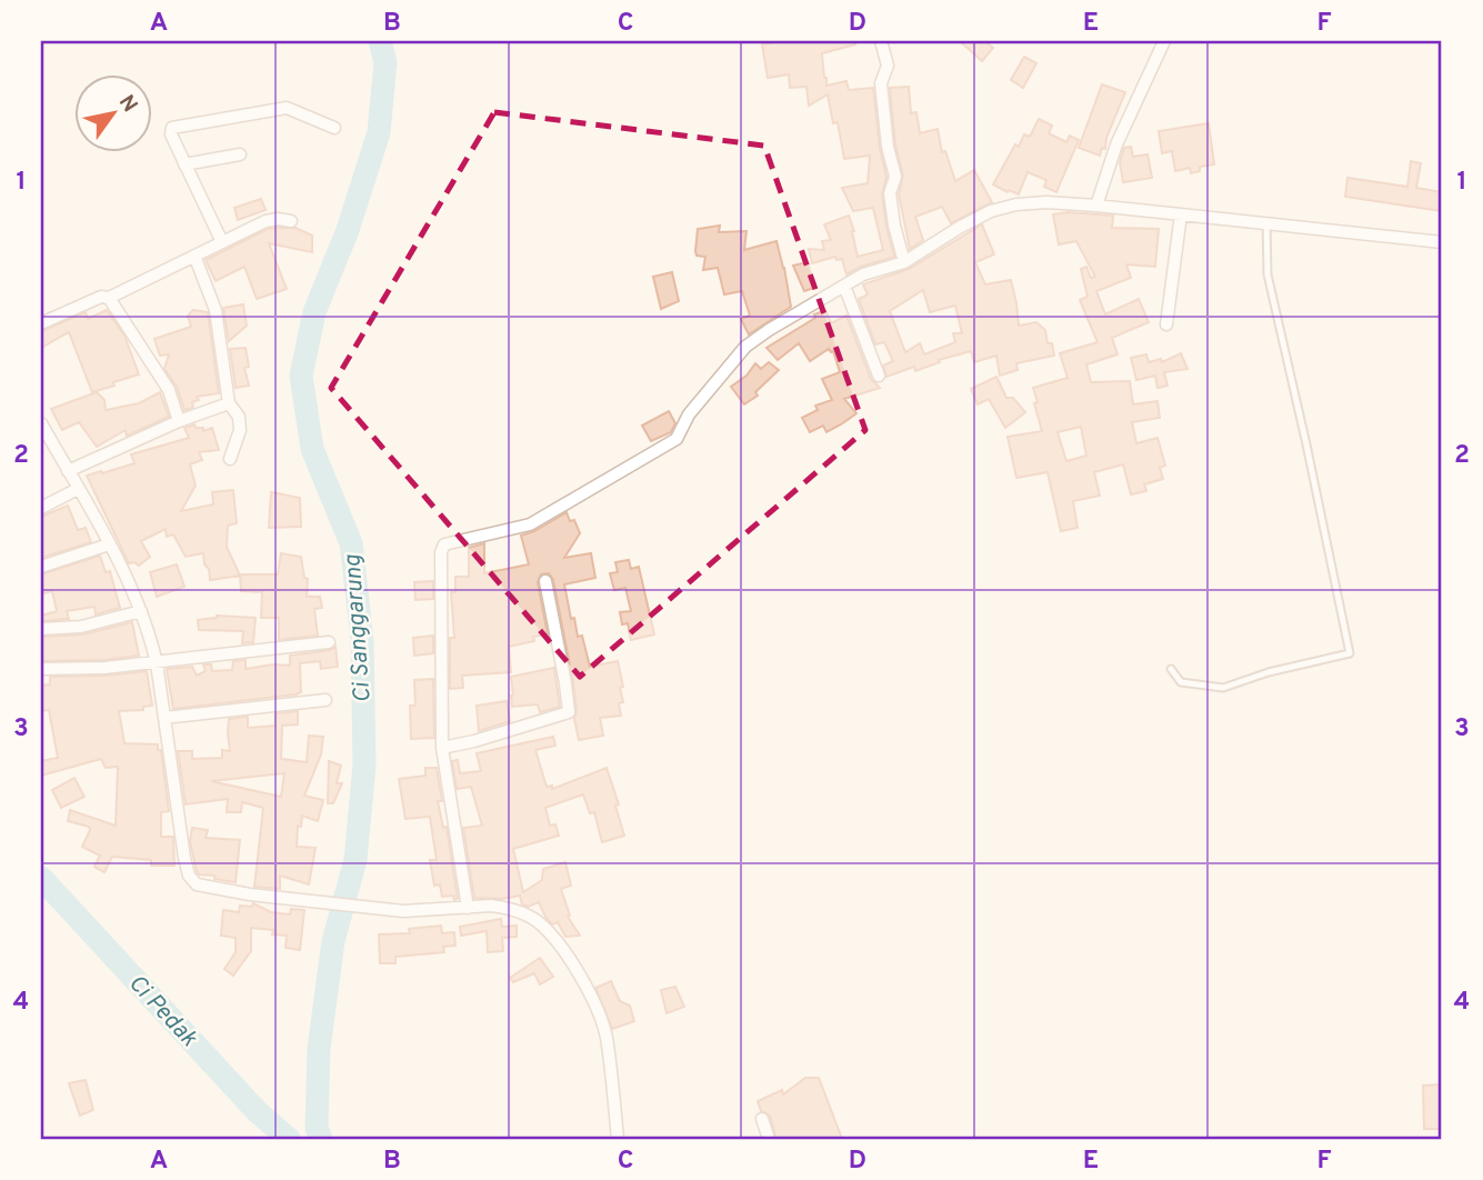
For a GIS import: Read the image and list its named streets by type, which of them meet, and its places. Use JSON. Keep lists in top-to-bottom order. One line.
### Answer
{"water":["Ci Sanggarung","Ci Pedak"],"north":"top right","grid":{"columns":["A","B","C","D","E","F"],"rows":["1","2","3","4"]}}
